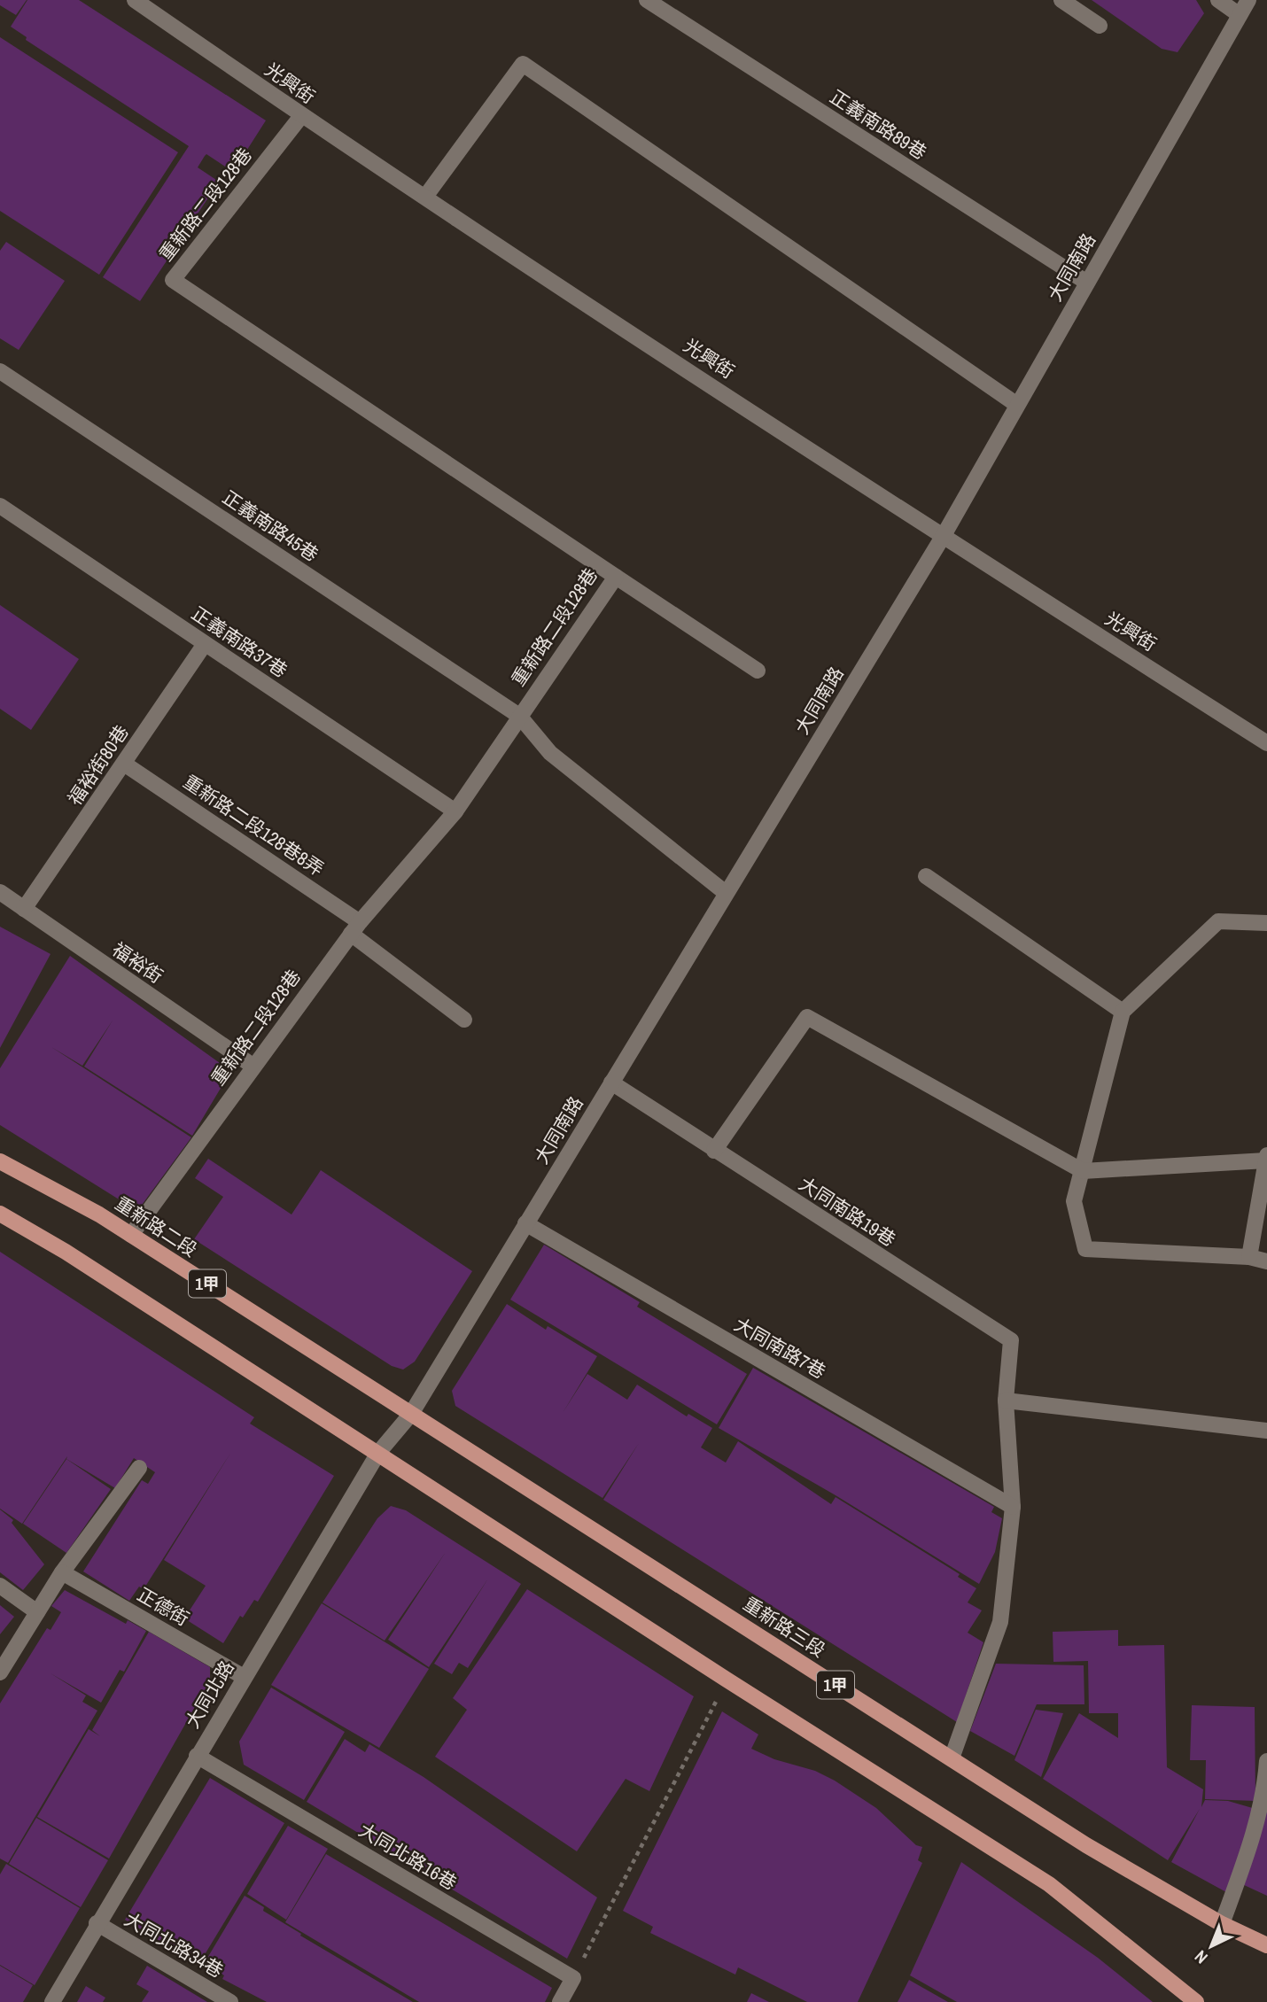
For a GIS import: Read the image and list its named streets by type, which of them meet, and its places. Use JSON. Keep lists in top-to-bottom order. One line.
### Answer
{"streets":{"main road":["重新路二段","1甲","重新路三段"],"street":["光興街","正義南路89巷","重新路二段128巷","大同南路","正義南路45巷","正義南路37巷","福裕街80巷","重新路二段128巷8弄","福裕街","大同南路19巷","大同南路7巷","正德街","大同北路","大同北路16巷","大同北路34巷"]},"crossings":[["光興街","重新路二段128巷"],["光興街","大同南路"],["正義南路89巷","大同南路"],["重新路二段128巷","正義南路45巷"],["重新路二段128巷","正義南路37巷"],["重新路二段128巷","重新路二段128巷8弄"],["重新路二段128巷","福裕街"],["重新路二段128巷","重新路二段"],["大同南路","正義南路45巷"],["大同南路","大同南路19巷"],["大同南路","重新路二段"],["大同南路","大同南路7巷"],["大同南路","重新路三段"],["大同南路","大同北路"],["正義南路37巷","福裕街80巷"],["福裕街80巷","重新路二段128巷8弄"],["福裕街80巷","福裕街"],["重新路二段","重新路三段"],["重新路二段","大同北路"],["正德街","大同北路"],["重新路三段","大同北路"],["大同北路","大同北路16巷"],["大同北路","大同北路34巷"]],"north":"bottom left"}
